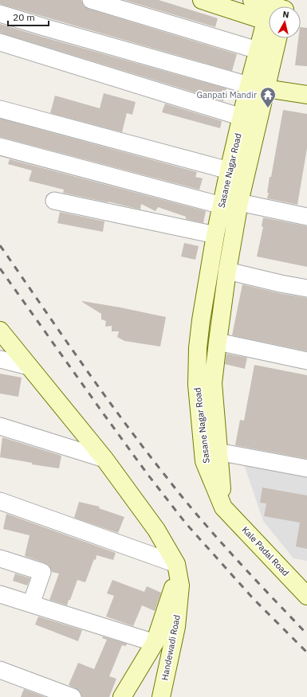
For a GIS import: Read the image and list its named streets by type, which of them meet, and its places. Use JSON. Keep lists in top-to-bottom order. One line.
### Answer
{"streets":{"street":["Sasane Nagar Road","Kale Padal Road","Handewadi Road"]},"crossings":[["Sasane Nagar Road","Kale Padal Road"]],"places":{"temple":["Ganpati Mandir"]},"scale_bar":"20 m","north":"top"}
